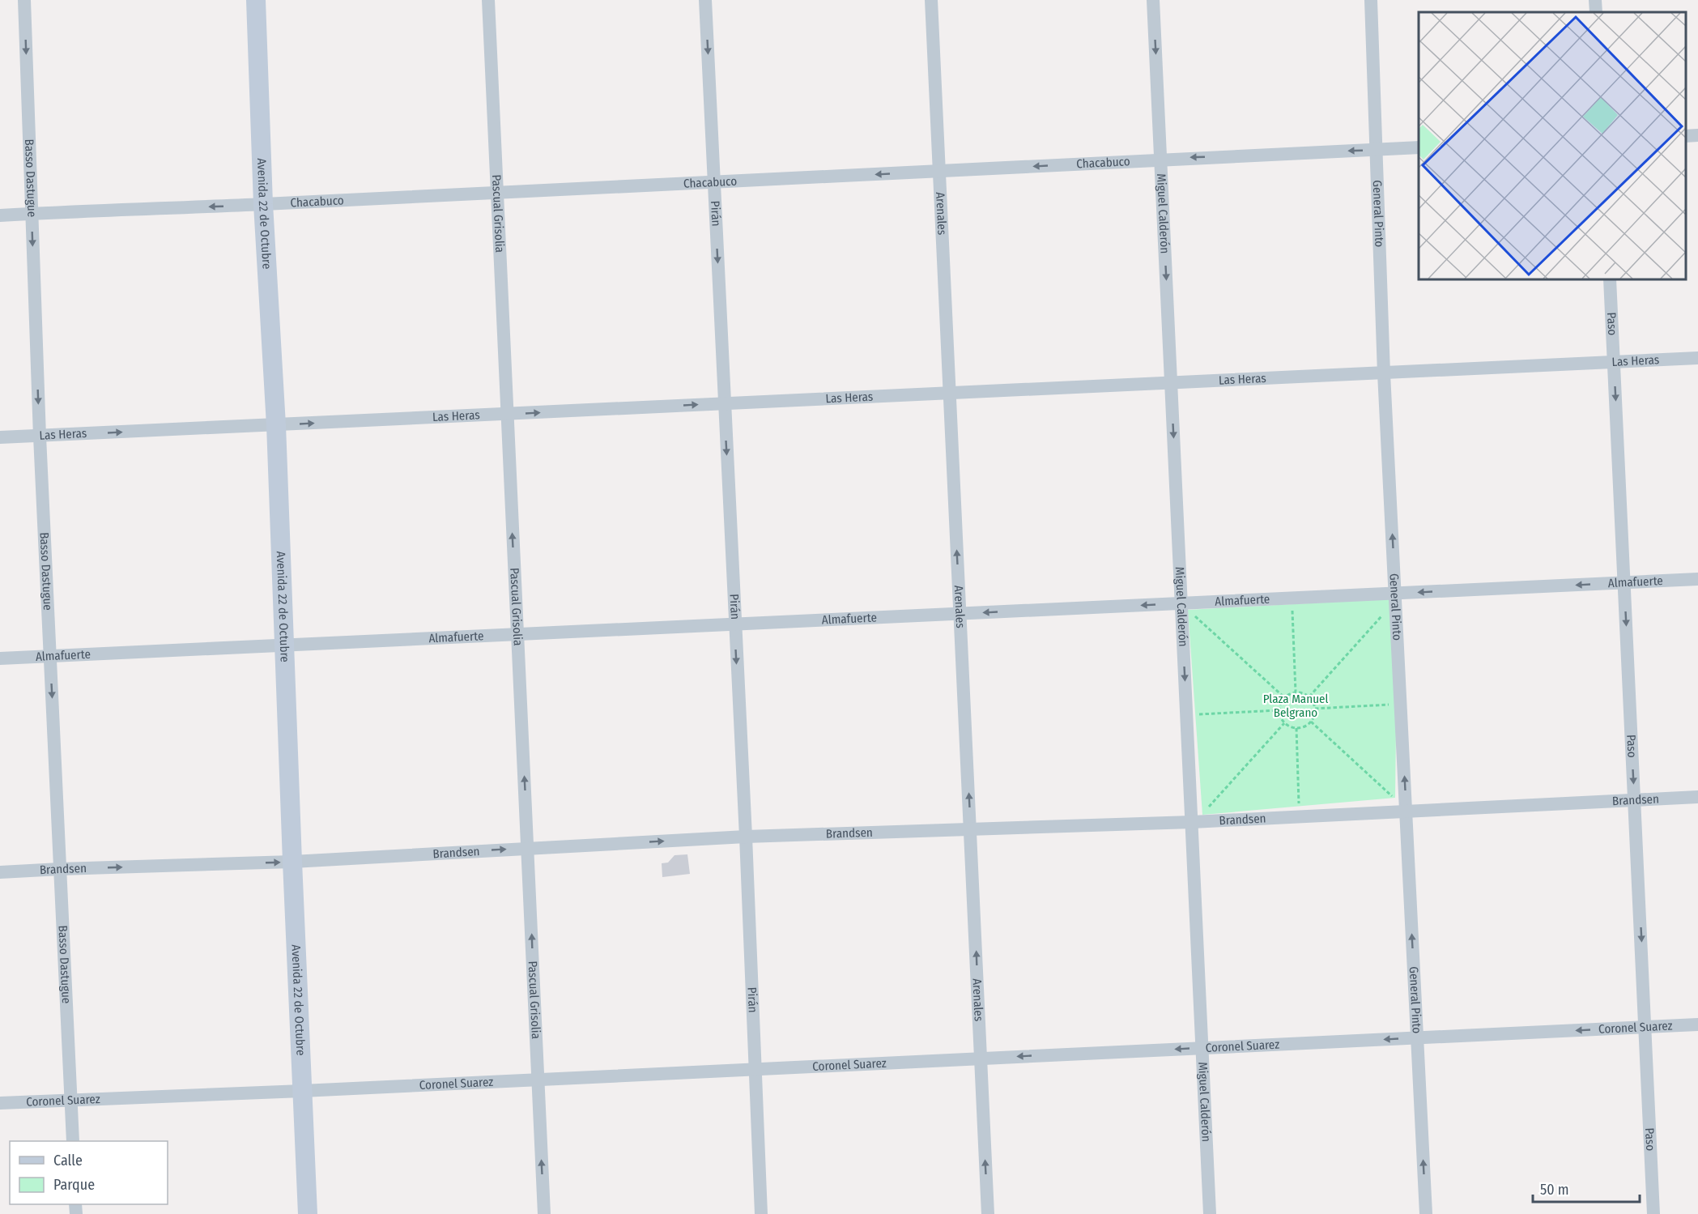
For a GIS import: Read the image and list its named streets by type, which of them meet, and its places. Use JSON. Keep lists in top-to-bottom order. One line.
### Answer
{"streets":{"main road":["Avenida 22 de Octubre"],"street":["Chacabuco","Basso Dastugue","Pascual Grisolia","Pirán","Arenales","Miguel Calderón","General Pinto","Paso","Las Heras","Almafuerte","Brandsen","Coronel Suarez"]},"crossings":[["Chacabuco","Basso Dastugue"],["Chacabuco","Avenida 22 de Octubre"],["Chacabuco","Pascual Grisolia"],["Chacabuco","Pirán"],["Chacabuco","Arenales"],["Chacabuco","Miguel Calderón"],["Chacabuco","General Pinto"],["Basso Dastugue","Las Heras"],["Basso Dastugue","Almafuerte"],["Basso Dastugue","Brandsen"],["Basso Dastugue","Coronel Suarez"],["Avenida 22 de Octubre","Las Heras"],["Avenida 22 de Octubre","Almafuerte"],["Avenida 22 de Octubre","Brandsen"],["Avenida 22 de Octubre","Coronel Suarez"],["Pascual Grisolia","Las Heras"],["Pascual Grisolia","Almafuerte"],["Pascual Grisolia","Brandsen"],["Pascual Grisolia","Coronel Suarez"],["Pirán","Las Heras"],["Pirán","Almafuerte"],["Pirán","Brandsen"],["Pirán","Coronel Suarez"],["Arenales","Las Heras"],["Arenales","Almafuerte"],["Arenales","Brandsen"],["Arenales","Coronel Suarez"],["Miguel Calderón","Las Heras"],["Miguel Calderón","Almafuerte"],["Miguel Calderón","Brandsen"],["Miguel Calderón","Coronel Suarez"],["General Pinto","Las Heras"],["General Pinto","Almafuerte"],["General Pinto","Brandsen"],["General Pinto","Coronel Suarez"],["Paso","Las Heras"],["Paso","Almafuerte"],["Paso","Brandsen"],["Paso","Coronel Suarez"]],"one_way":["Chacabuco","Basso Dastugue","Pascual Grisolia","Pirán","Arenales","Miguel Calderón","General Pinto","Paso","Las Heras","Brandsen","Coronel Suarez"],"parks":["Plaza Manuel Belgrano"],"legend":["Calle","Parque"],"scale_bar":"50 m"}
